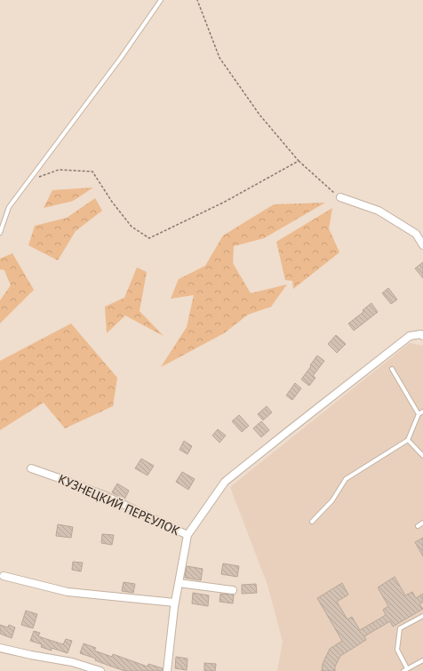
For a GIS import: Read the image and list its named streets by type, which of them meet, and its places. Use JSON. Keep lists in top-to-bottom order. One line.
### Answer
{"streets":{"street":["КУЗНЕЦКИЙ ПЕРЕУЛОК"]}}
